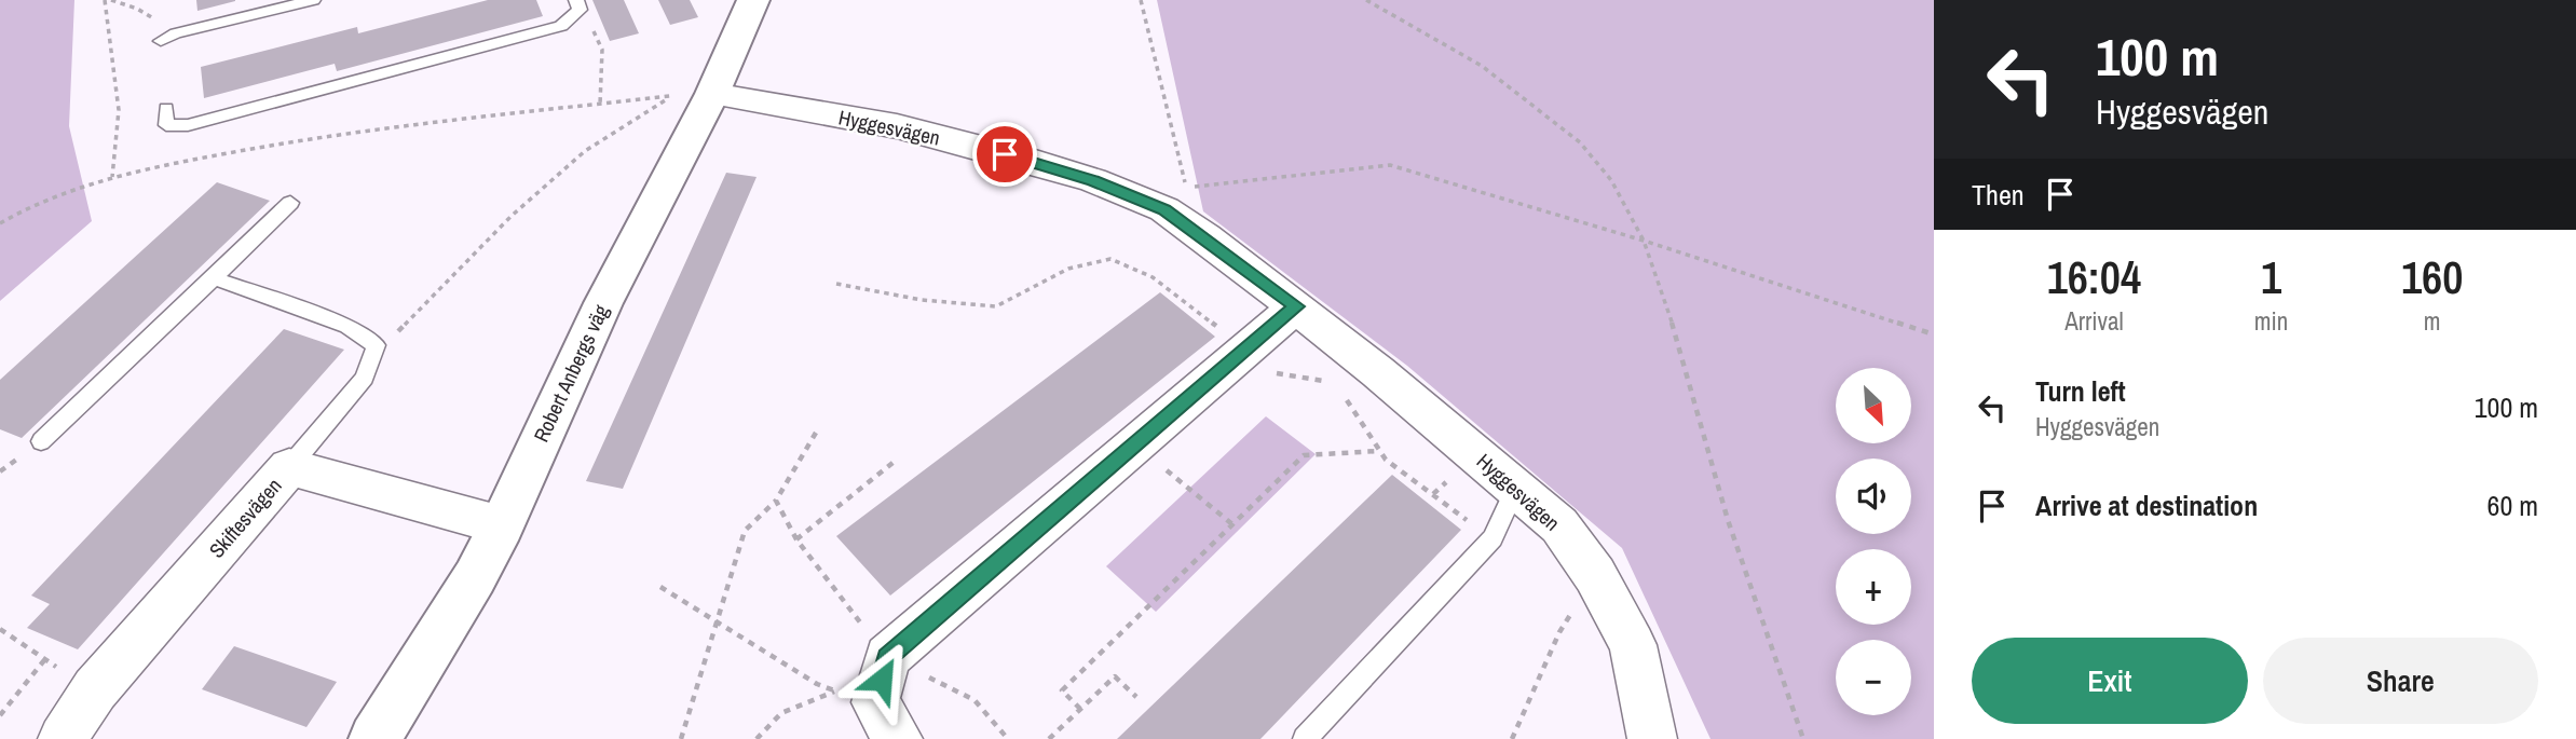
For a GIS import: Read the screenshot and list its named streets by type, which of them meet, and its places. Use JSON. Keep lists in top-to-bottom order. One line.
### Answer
{"streets":{"street":["Hyggesvägen","Robert Anbergs väg","Skiftesvägen"]},"crossings":[["Hyggesvägen","Robert Anbergs väg"],["Robert Anbergs väg","Skiftesvägen"]],"north":"bottom right","page":{"turn":["100 m","Hyggesvägen"],"then":"Then","eta":["16:04","Arrival","1","min","160","m"],"list":[{"name":"Turn left","note":"Hyggesvägen","value":"100 m"},{"name":"Arrive at destination","value":"60 m"}],"map_buttons":["+","−"],"buttons":["Exit","Share"]}}
